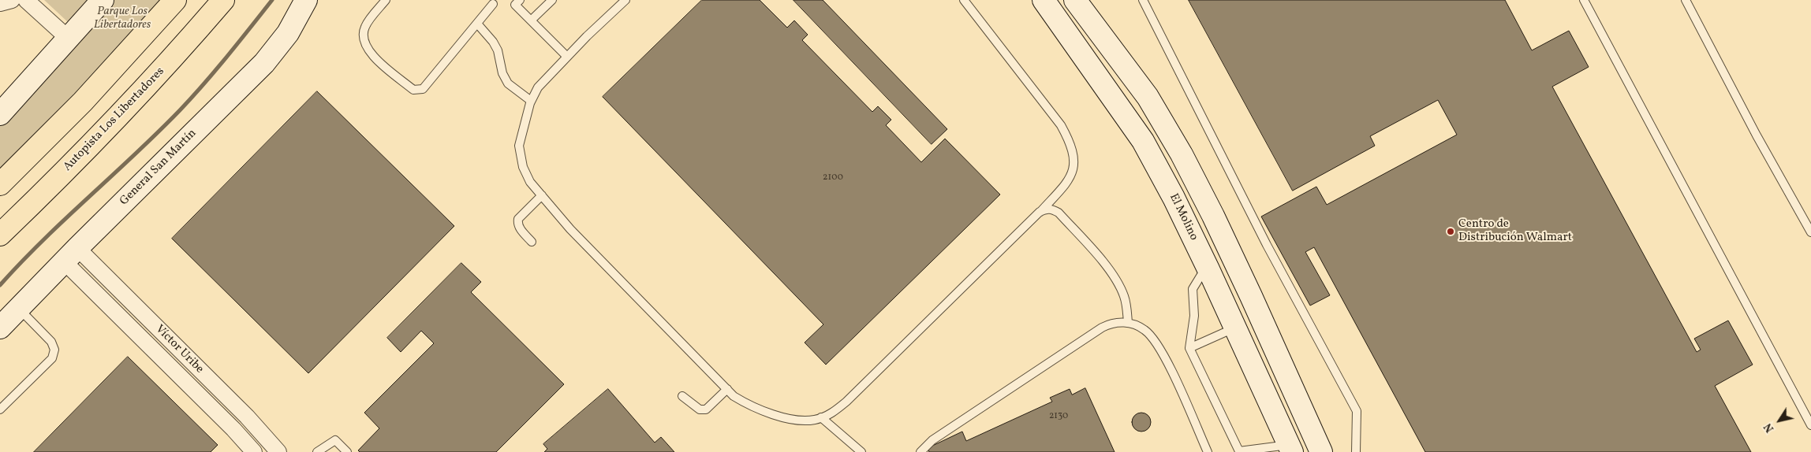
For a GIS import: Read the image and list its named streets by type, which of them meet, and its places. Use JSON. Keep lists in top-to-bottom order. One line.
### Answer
{"streets":{"highway":["Autopista Los Libertadores"],"street":["General San Martín","El Molino","Víctor Uribe"]},"crossings":[["General San Martín","Víctor Uribe"]],"parks":["Parque Los Libertadores"],"places":["Centro de Distribución Walmart"],"house_numbers":["2100","2130"],"north":"bottom left"}
